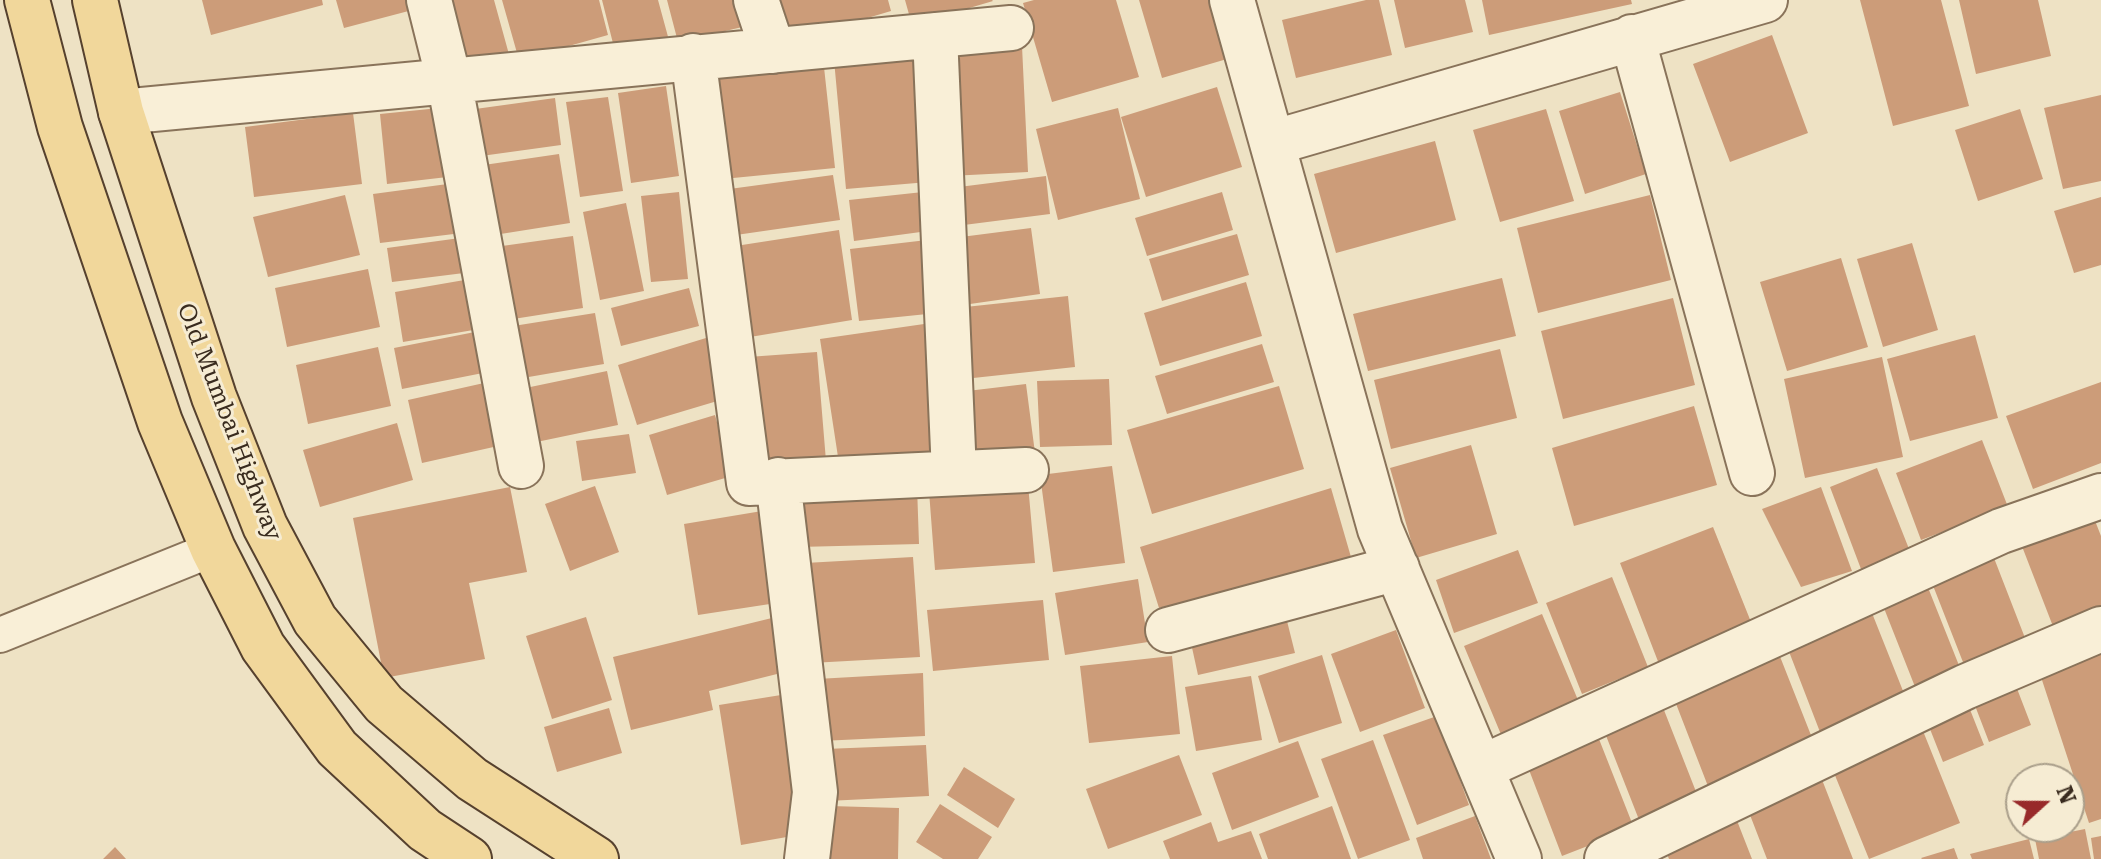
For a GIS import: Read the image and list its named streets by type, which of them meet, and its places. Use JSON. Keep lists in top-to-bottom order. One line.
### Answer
{"streets":{"main road":["Old Mumbai Highway"]},"north":"right"}
